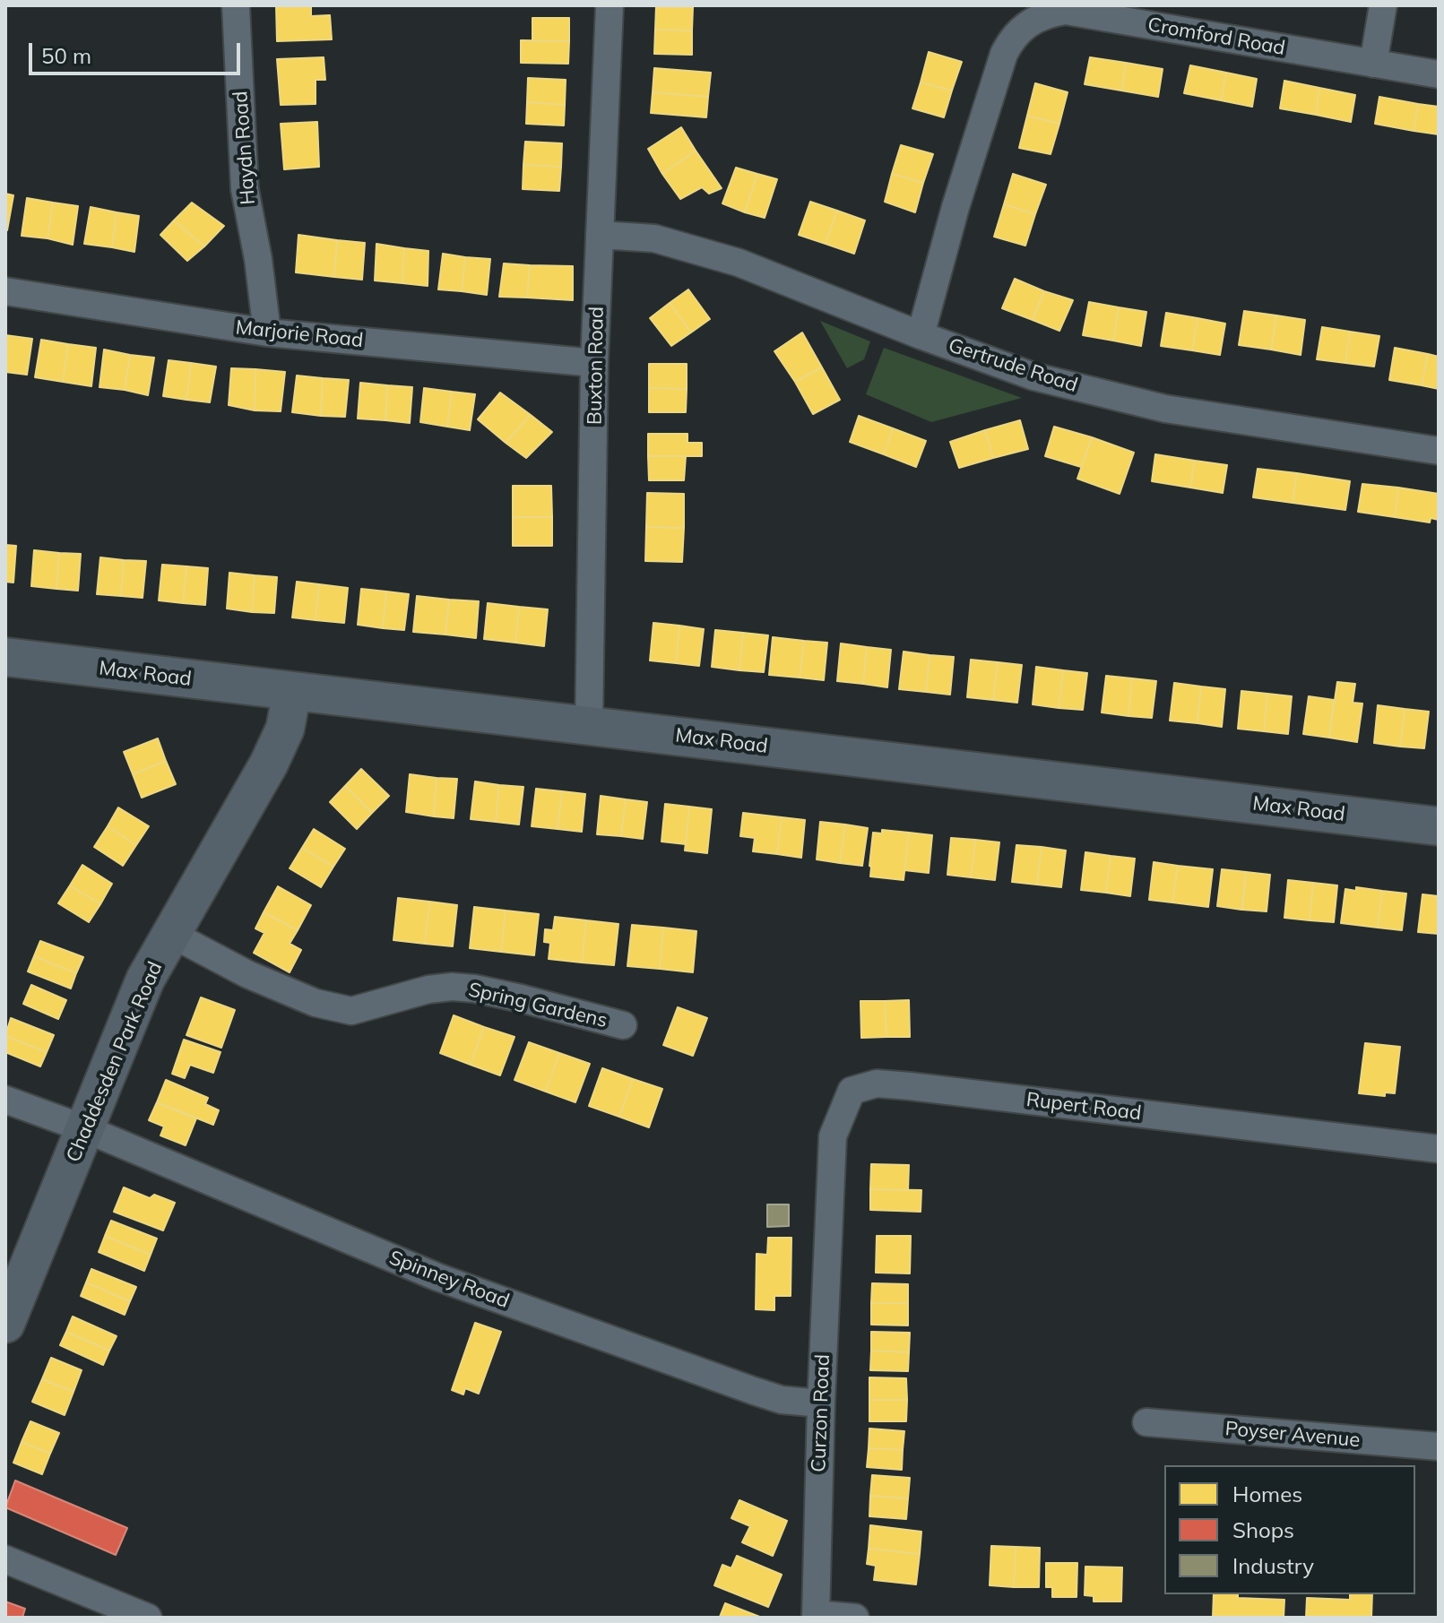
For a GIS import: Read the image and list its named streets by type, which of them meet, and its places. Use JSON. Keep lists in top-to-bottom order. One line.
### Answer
{"streets":{"street":["Cromford Road","Haydn Road","Marjorie Road","Buxton Road","Gertrude Road","Max Road","Spring Gardens","Chaddesden Park Road","Rupert Road","Spinney Road","Curzon Road","Poyser Avenue"]},"crossings":[["Cromford Road","Gertrude Road"],["Haydn Road","Marjorie Road"],["Marjorie Road","Buxton Road"],["Buxton Road","Gertrude Road"],["Buxton Road","Max Road"],["Max Road","Chaddesden Park Road"],["Spring Gardens","Chaddesden Park Road"],["Chaddesden Park Road","Spinney Road"],["Rupert Road","Curzon Road"],["Spinney Road","Curzon Road"]],"legend":["Homes","Shops","Industry"],"scale_bar":"50 m"}
